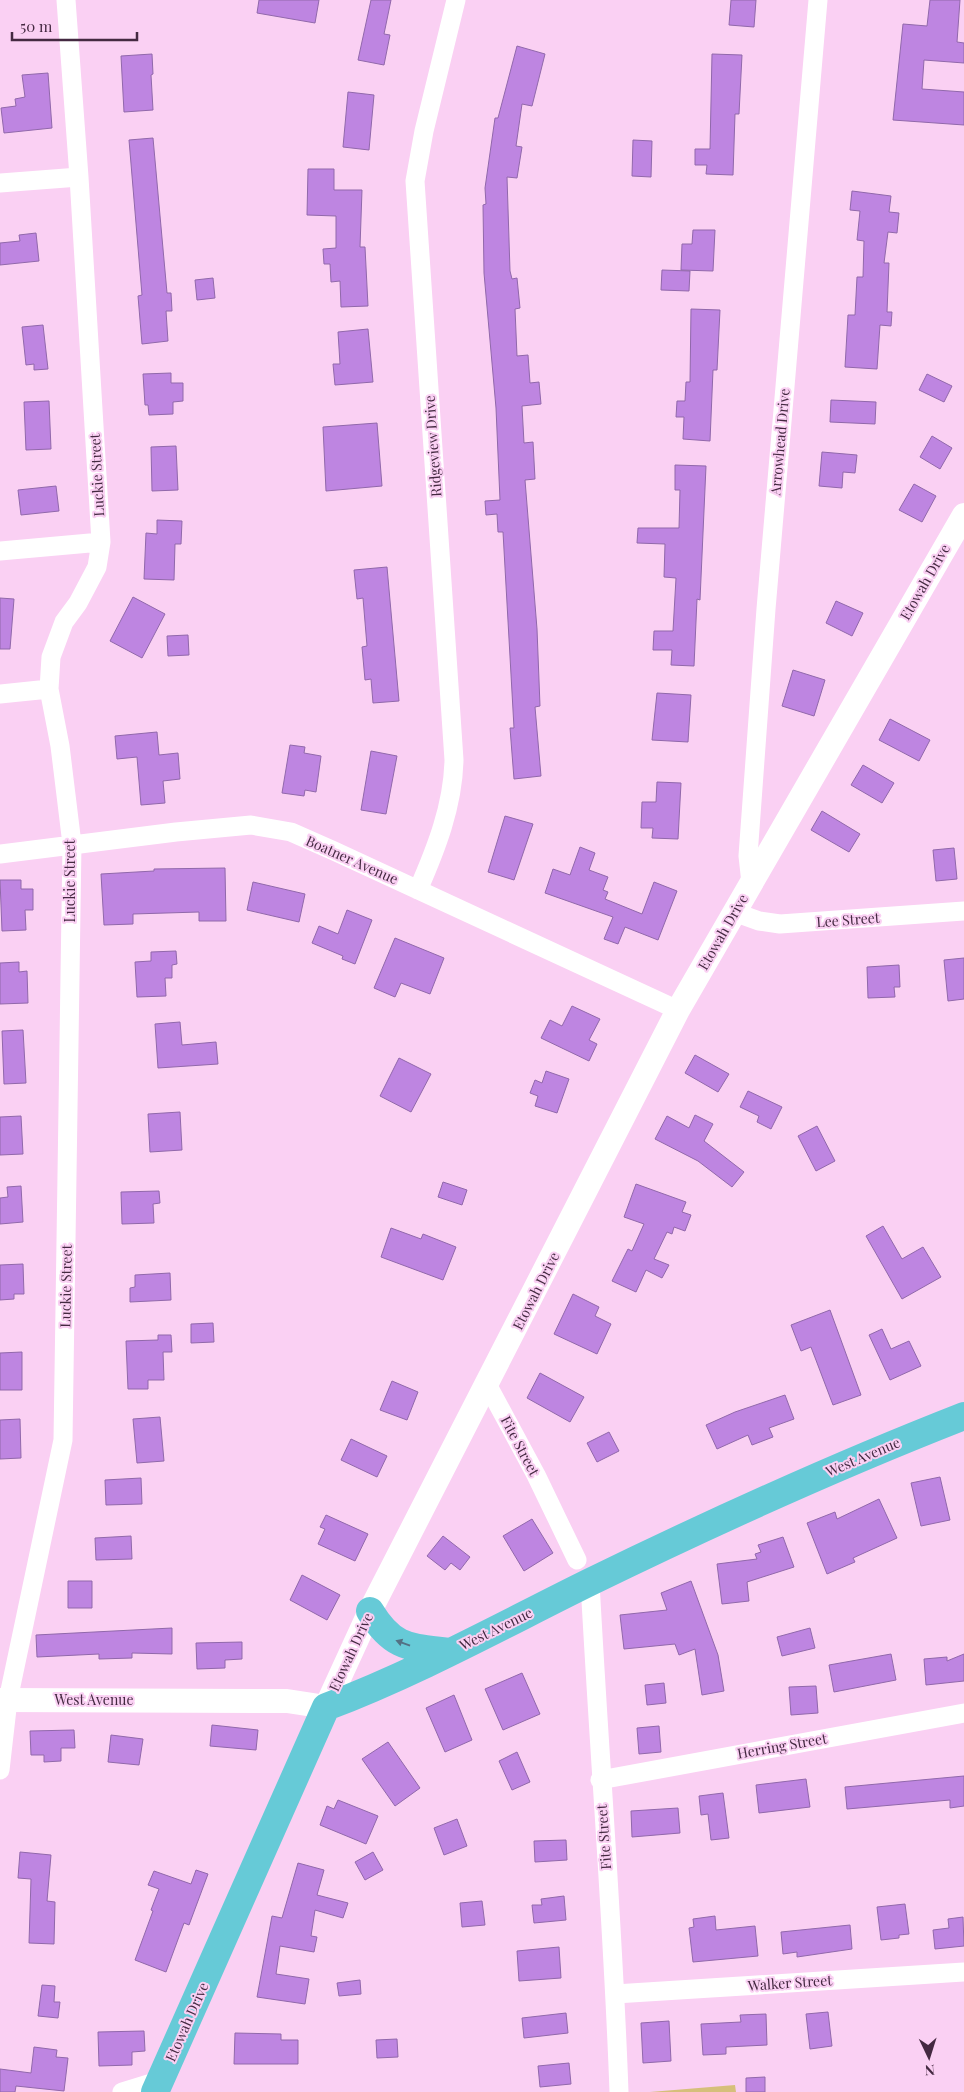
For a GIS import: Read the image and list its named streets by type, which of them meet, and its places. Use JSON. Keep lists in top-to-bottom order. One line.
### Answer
{"streets":{"main road":["Etowah Drive","West Avenue"],"street":["Arrowhead Drive","Ridgeview Drive","Luckie Street","Boatner Avenue","Lee Street","Fite Street","Herring Street","Walker Street"]},"crossings":[["Arrowhead Drive","Etowah Drive"],["Ridgeview Drive","Boatner Avenue"],["Luckie Street","Boatner Avenue"],["Luckie Street","West Avenue"],["Etowah Drive","Boatner Avenue"],["Etowah Drive","Lee Street"],["Etowah Drive","Fite Street"],["Etowah Drive","West Avenue"],["Fite Street","West Avenue"],["Fite Street","Herring Street"],["Fite Street","Walker Street"]],"scale_bar":"50 m","north":"bottom"}
